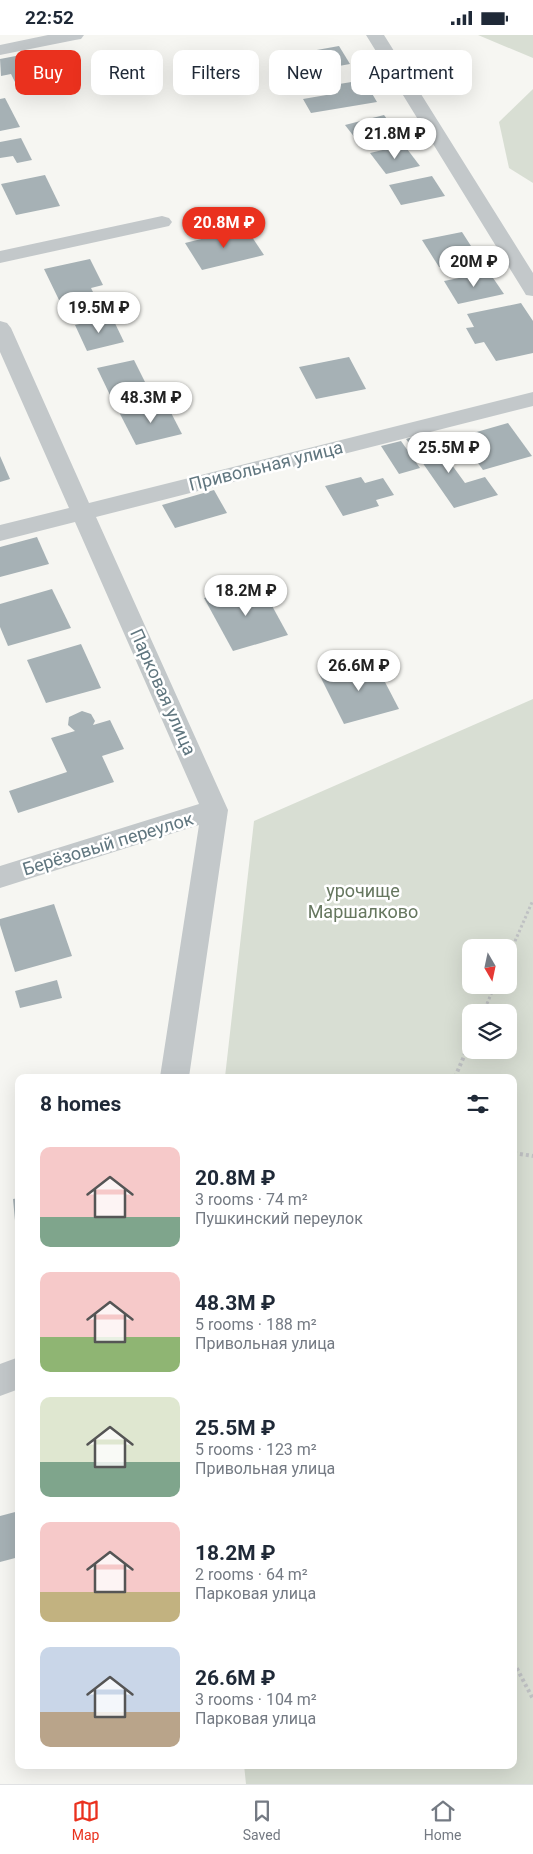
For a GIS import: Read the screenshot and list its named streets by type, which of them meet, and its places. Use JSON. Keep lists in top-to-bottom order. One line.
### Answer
{"streets":{"street":["Привольная улица","Парковая улица","Берёзовый переулок"]},"crossings":[["Привольная улица","Парковая улица"],["Парковая улица","Берёзовый переулок"]],"parks":["урочище Маршалково"],"north":"bottom","page":{"status":"22:52","chip":["Buy","Rent","Filters","New","Apartment"],"price":["21.8M ₽","20.8M ₽","20M ₽","19.5M ₽","48.3M ₽","25.5M ₽","18.2M ₽","26.6M ₽"],"heading":"8 homes","list":[{"name":"20.8M ₽","note":"3 rooms · 74 m² · Пушкинский переулок"},{"name":"48.3M ₽","note":"5 rooms · 188 m² · Привольная улица"},{"name":"25.5M ₽","note":"5 rooms · 123 m² · Привольная улица"},{"name":"18.2M ₽","note":"2 rooms · 64 m² · Парковая улица"},{"name":"26.6M ₽","note":"3 rooms · 104 m² · Парковая улица"}],"tabs":["Map","Saved","Home"]}}
